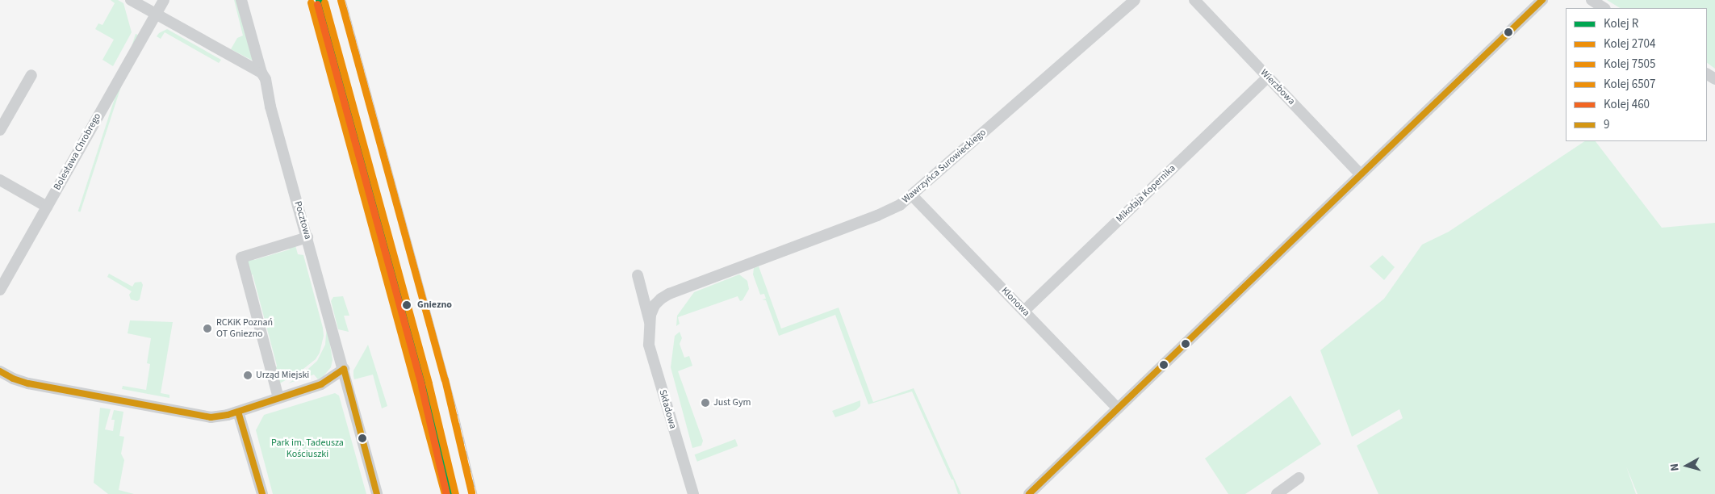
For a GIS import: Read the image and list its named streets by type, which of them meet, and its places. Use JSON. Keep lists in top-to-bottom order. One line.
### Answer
{"streets":{"street":["Wierzbowa","Bolesława Chrobrego","Wawrzyńca Surowieckiego","Mikołaja Kopernika","Pocztowa","Klonowa","Składowa"]},"crossings":[["Wierzbowa","Mikołaja Kopernika"],["Wawrzyńca Surowieckiego","Klonowa"],["Wawrzyńca Surowieckiego","Składowa"],["Mikołaja Kopernika","Klonowa"]],"parks":["Park im. Tadeusza Kościuszki"],"places":["Gniezno","RCKiK Poznań OT Gniezno","Urząd Miejski","Just Gym"],"lines":["rail line R","rail line 6507","transit line 9","rail line 2704","rail line 7505","rail line 460"],"legend":["Kolej R","Kolej 2704","Kolej 7505","Kolej 6507","Kolej 460","9"],"north":"left"}
